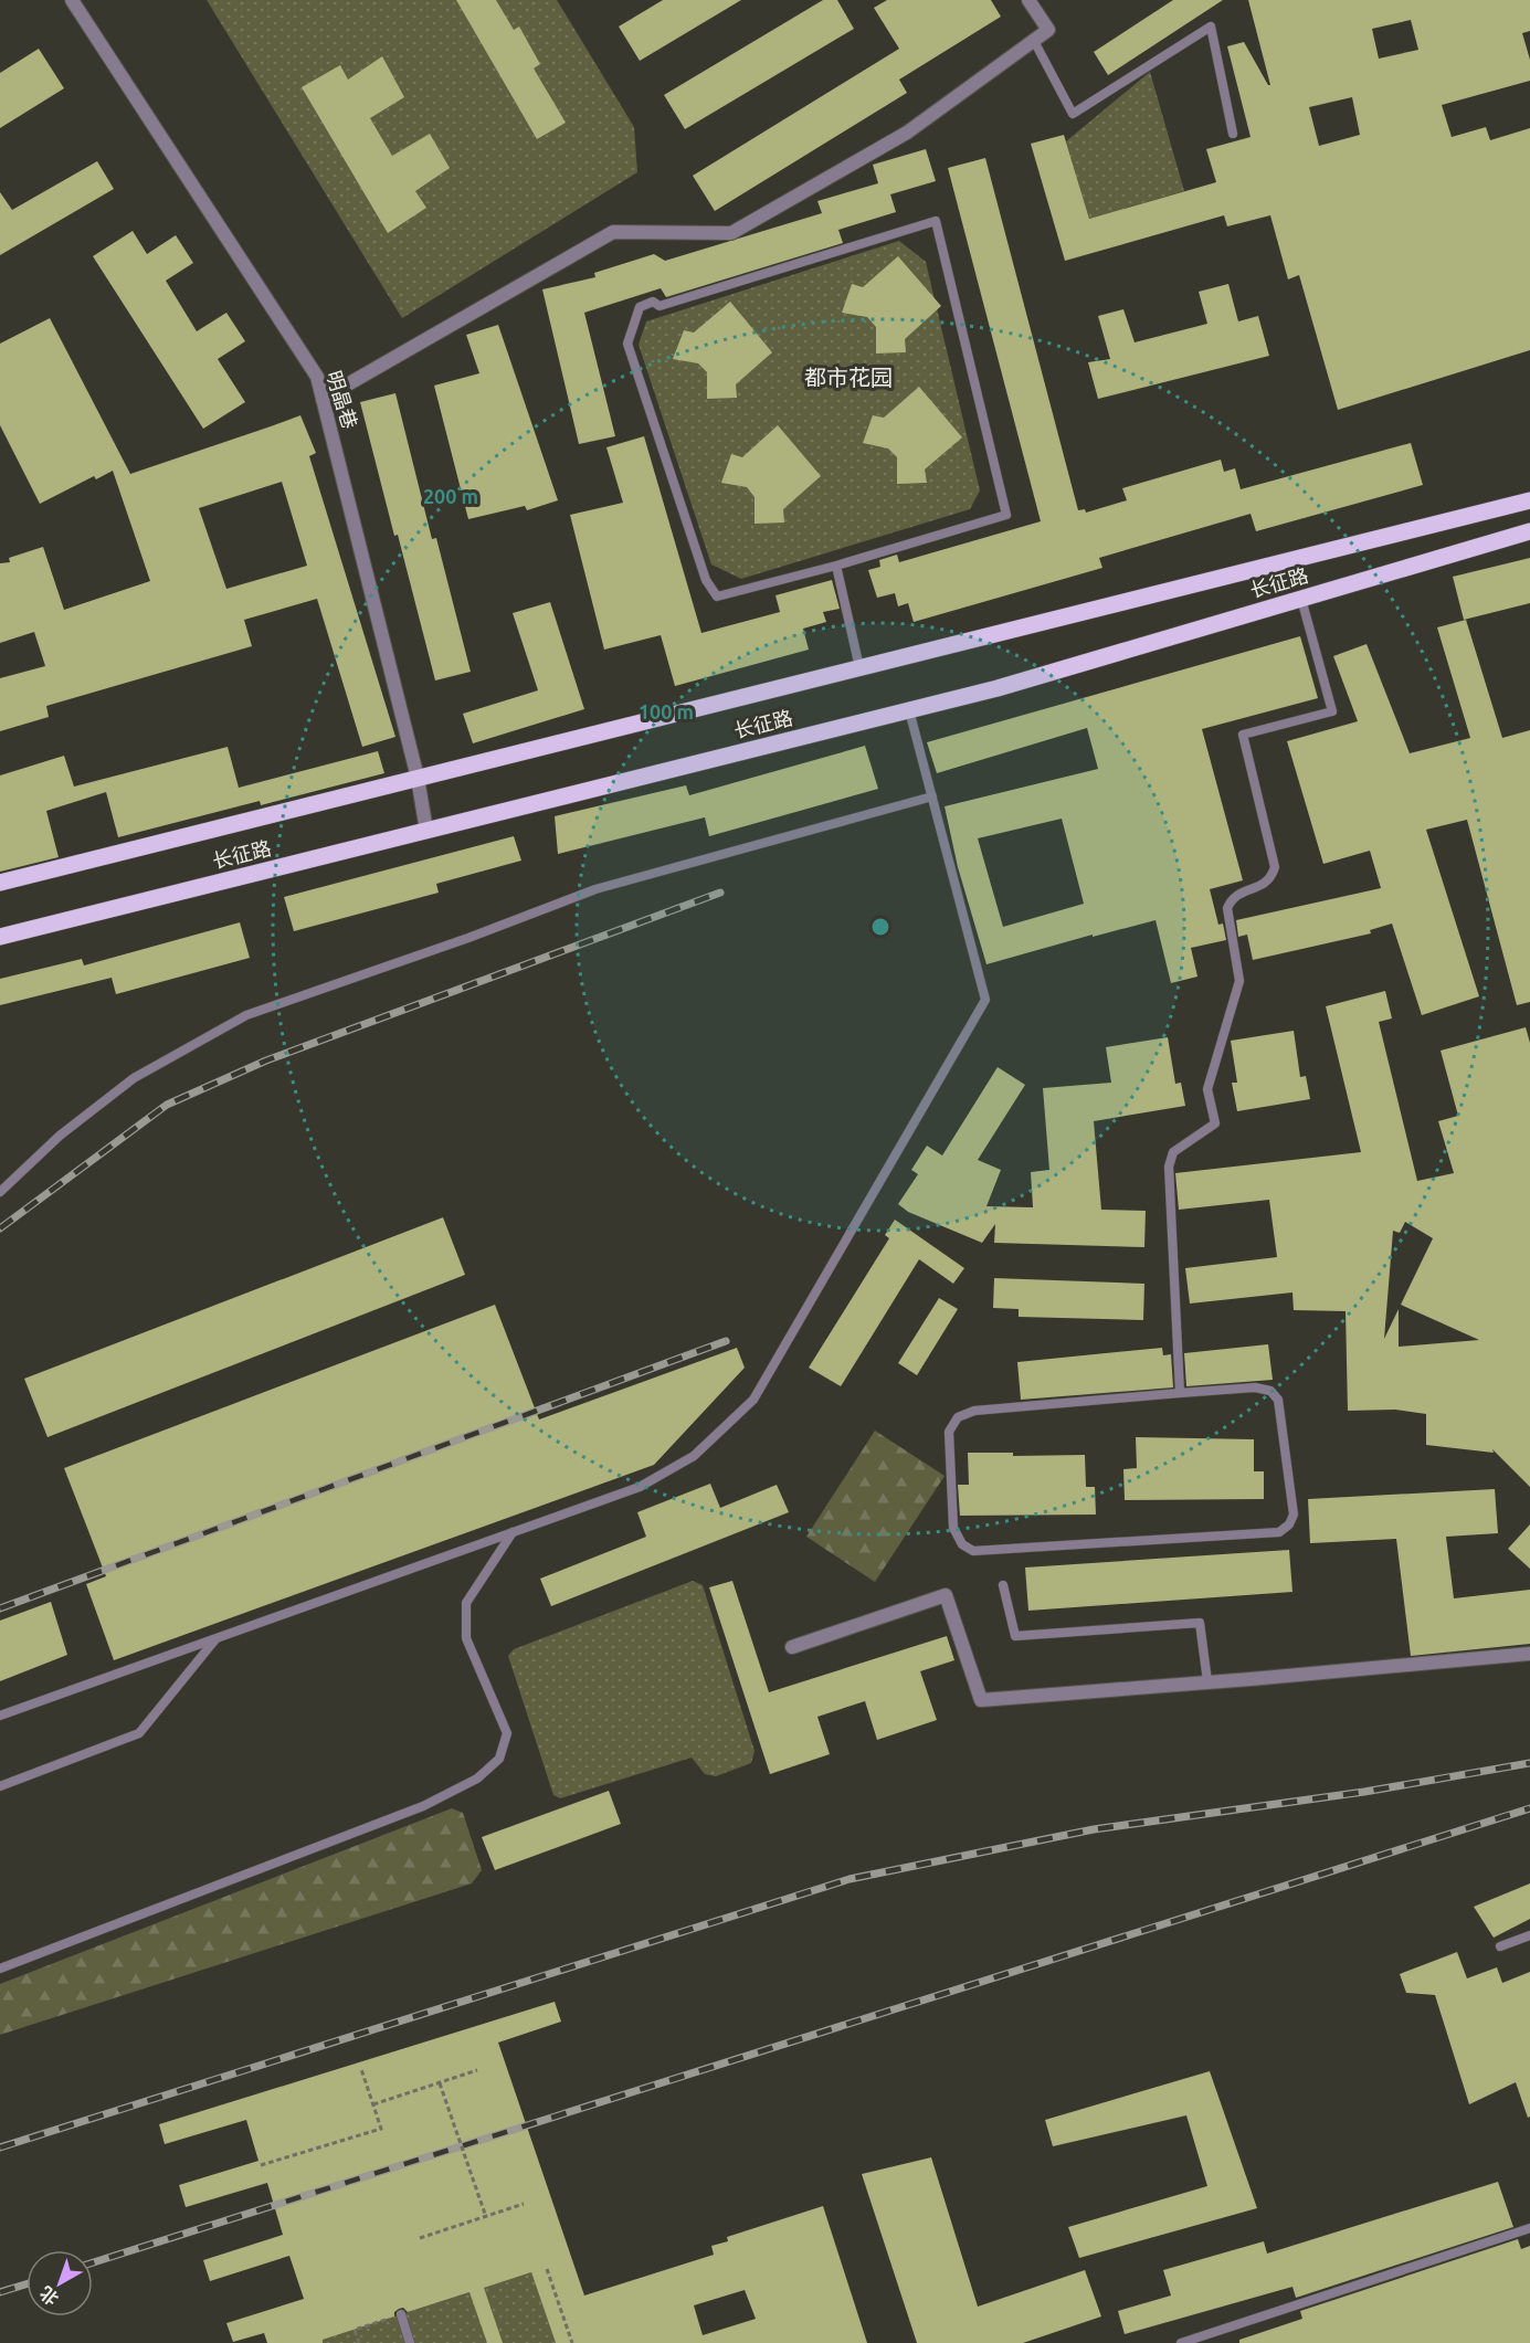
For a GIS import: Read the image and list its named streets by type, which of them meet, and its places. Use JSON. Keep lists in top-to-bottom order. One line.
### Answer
{"streets":{"main road":["长征路"],"street":["明晶巷"]},"crossings":[["明晶巷","长征路"]],"districts":["都市花园"],"north":"bottom left","rings":["200 m","100 m"]}
